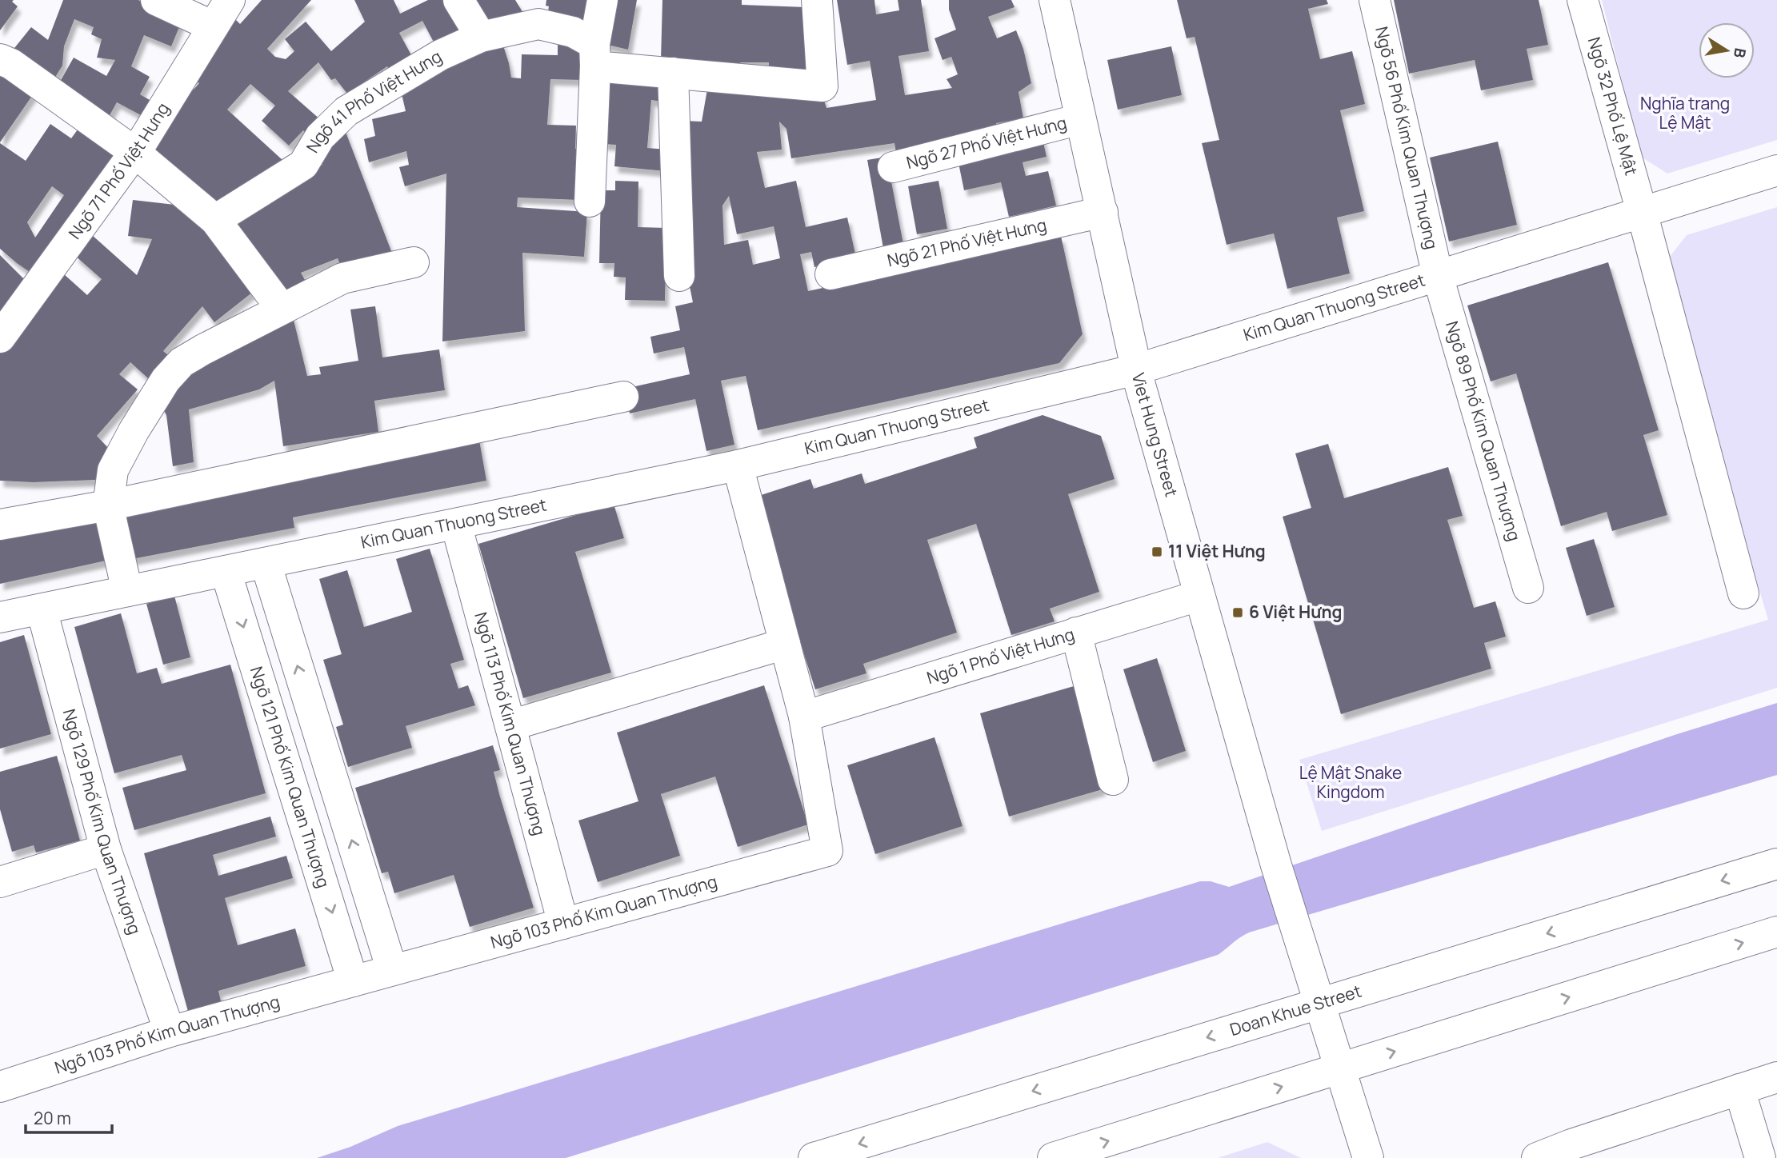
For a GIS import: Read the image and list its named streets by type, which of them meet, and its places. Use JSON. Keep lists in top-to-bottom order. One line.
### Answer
{"streets":{"street":["Ngõ 41 Phố Việt Hưng","Ngõ 32 Phố Lệ Mật","Ngõ 56 Phố Kim Quan Thượng","Ngõ 27 Phố Việt Hưng","Ngõ 71 Phố Việt Hưng","Ngõ 21 Phố Việt Hưng","Kim Quan Thuong Street","Ngõ 89 Phố Kim Quan Thượng","Viet Hung Street","Ngõ 1 Phố Việt Hưng","Ngõ 113 Phố Kim Quan Thượng","Ngõ 121 Phố Kim Quan Thượng","Ngõ 129 Phố Kim Quan Thượng","Ngõ 103 Phố Kim Quan Thượng","Doan Khue Street"]},"crossings":[["Ngõ 32 Phố Lệ Mật","Kim Quan Thuong Street"],["Ngõ 56 Phố Kim Quan Thượng","Kim Quan Thuong Street"],["Ngõ 56 Phố Kim Quan Thượng","Ngõ 89 Phố Kim Quan Thượng"],["Ngõ 27 Phố Việt Hưng","Viet Hung Street"],["Ngõ 21 Phố Việt Hưng","Viet Hung Street"],["Kim Quan Thuong Street","Ngõ 89 Phố Kim Quan Thượng"],["Kim Quan Thuong Street","Viet Hung Street"],["Kim Quan Thuong Street","Ngõ 113 Phố Kim Quan Thượng"],["Kim Quan Thuong Street","Ngõ 121 Phố Kim Quan Thượng"],["Kim Quan Thuong Street","Ngõ 129 Phố Kim Quan Thượng"],["Kim Quan Thuong Street","Ngõ 103 Phố Kim Quan Thượng"],["Viet Hung Street","Ngõ 1 Phố Việt Hưng"],["Viet Hung Street","Doan Khue Street"],["Ngõ 1 Phố Việt Hưng","Ngõ 103 Phố Kim Quan Thượng"],["Ngõ 113 Phố Kim Quan Thượng","Ngõ 103 Phố Kim Quan Thượng"],["Ngõ 121 Phố Kim Quan Thượng","Ngõ 103 Phố Kim Quan Thượng"],["Ngõ 129 Phố Kim Quan Thượng","Ngõ 103 Phố Kim Quan Thượng"]],"parks":["Nghĩa trang Lệ Mật","Lệ Mật Snake Kingdom"],"places":{"transit":["11 Việt Hưng","6 Việt Hưng"]},"scale_bar":"20 m","north":"right"}
